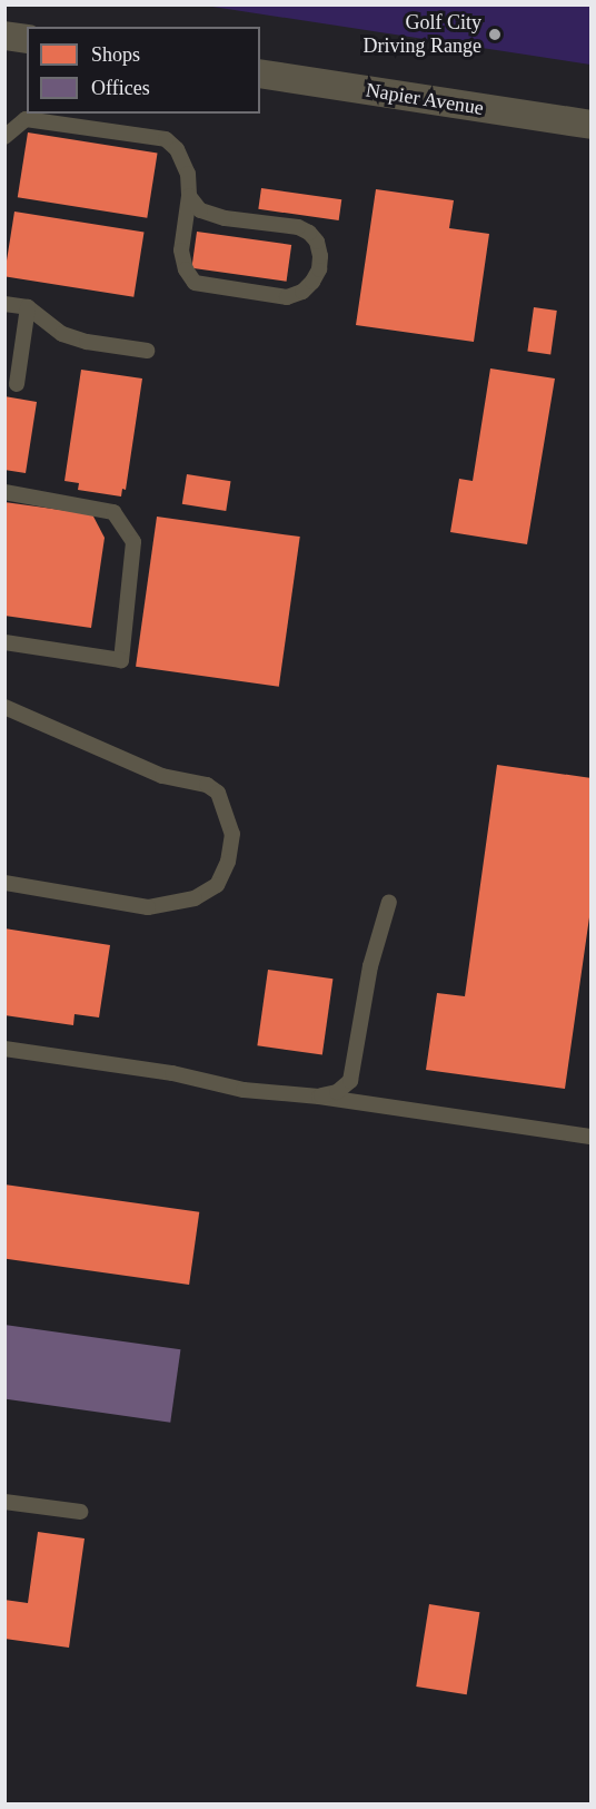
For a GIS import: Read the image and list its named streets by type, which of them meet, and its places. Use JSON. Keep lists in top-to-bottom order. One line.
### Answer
{"streets":{"street":["Napier Avenue"]},"places":["Golf City Driving Range"],"legend":["Shops","Offices"]}
